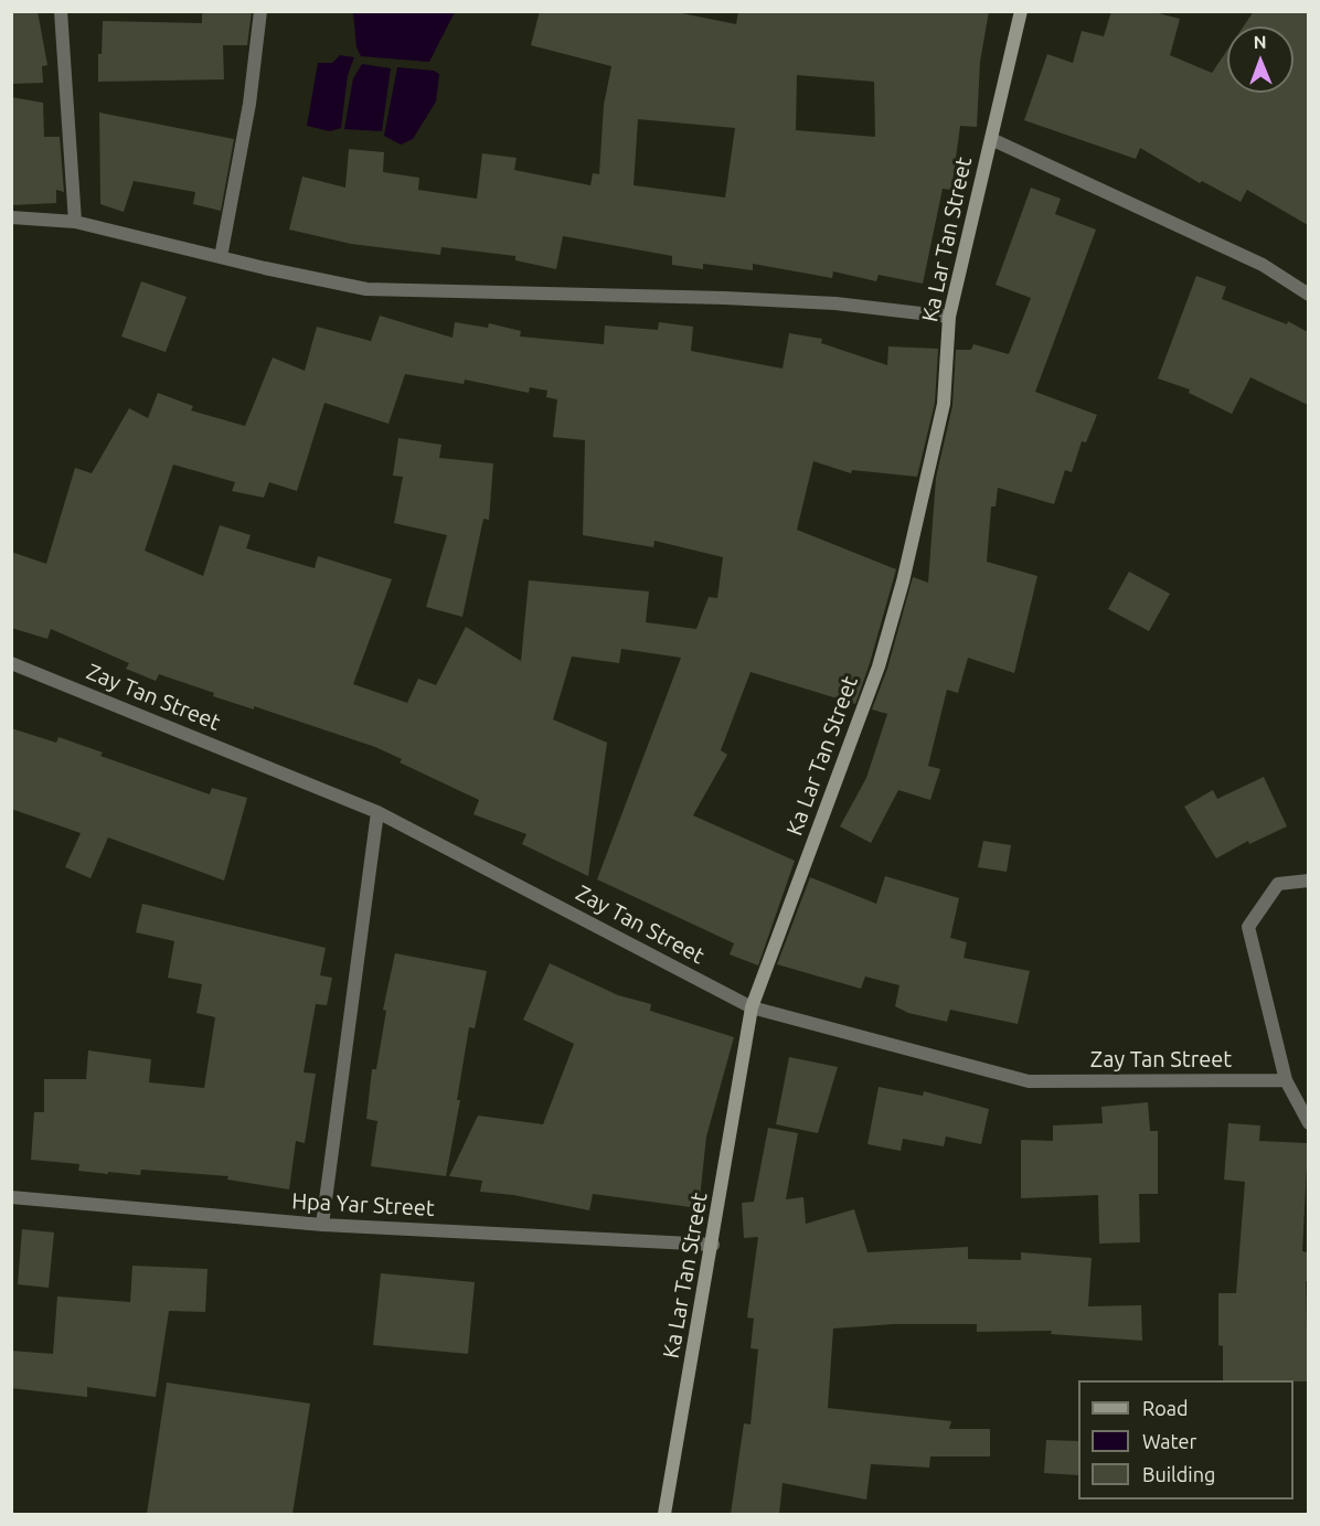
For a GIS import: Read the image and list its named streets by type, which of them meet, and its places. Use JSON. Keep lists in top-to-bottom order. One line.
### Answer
{"streets":{"street":["Ka Lar Tan Street","Zay Tan Street","Hpa Yar Street"]},"crossings":[["Ka Lar Tan Street","Zay Tan Street"],["Ka Lar Tan Street","Hpa Yar Street"]],"legend":["Road","Water","Building"],"north":"top"}
